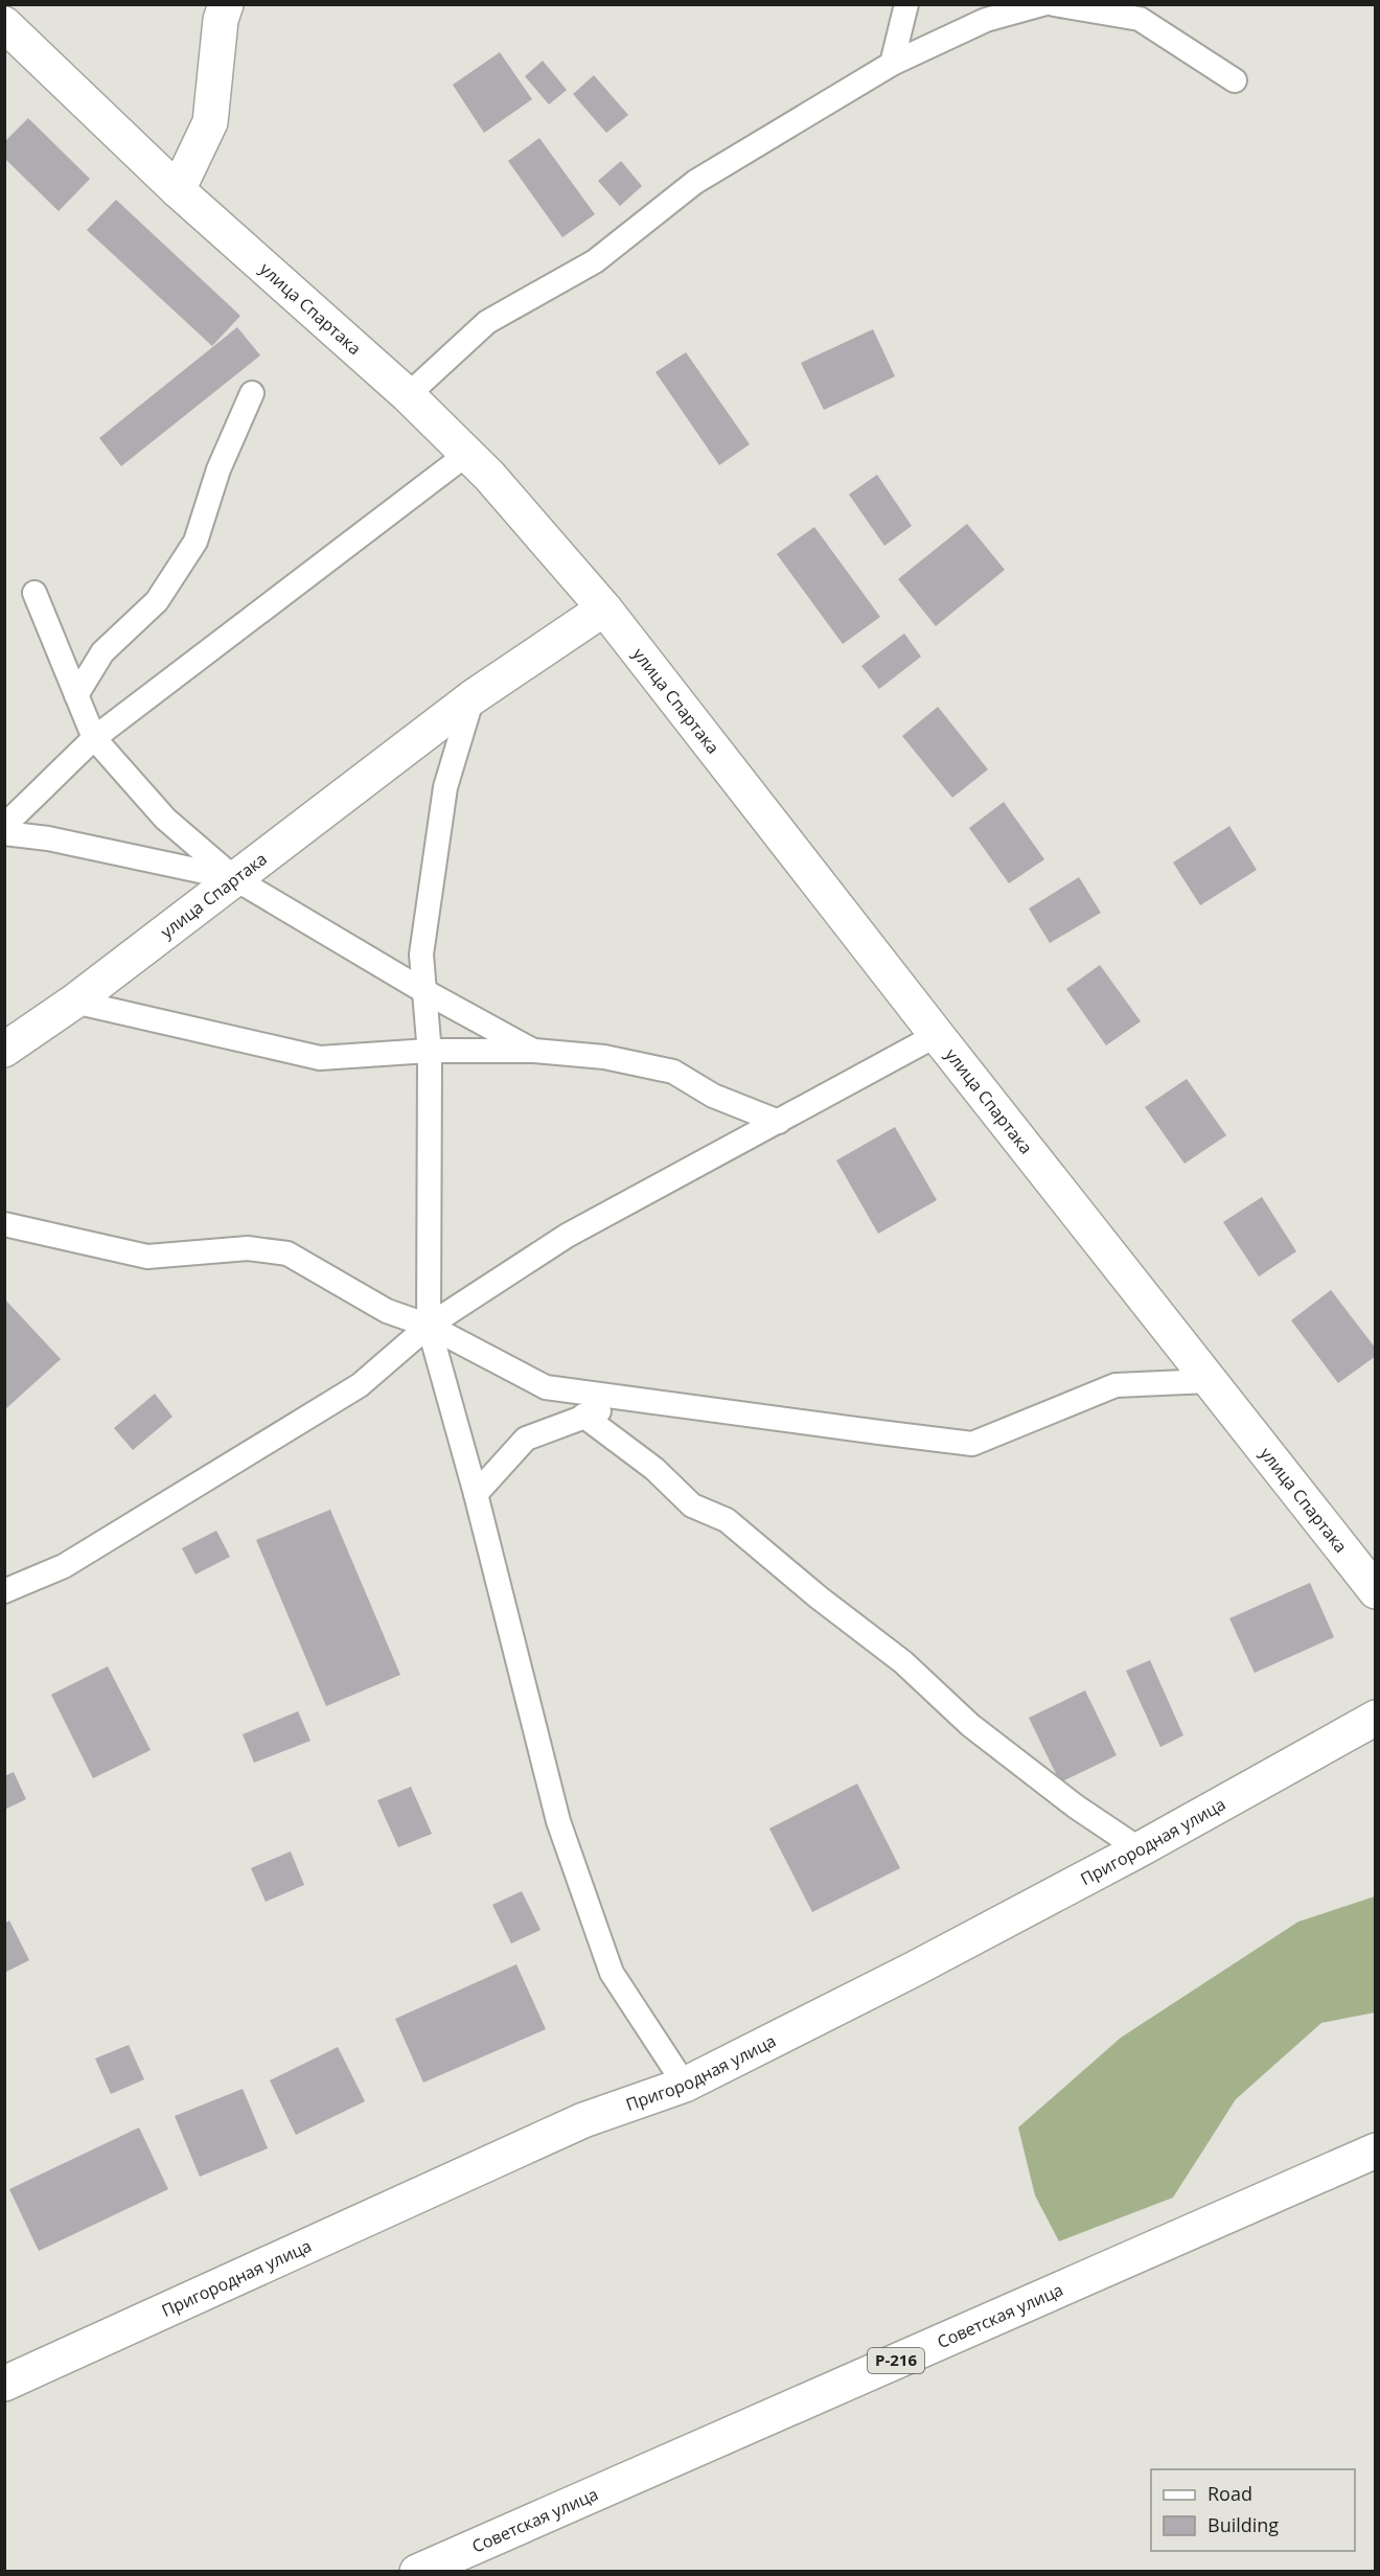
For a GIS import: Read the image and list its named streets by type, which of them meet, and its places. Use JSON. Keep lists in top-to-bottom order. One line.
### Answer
{"streets":{"main road":["улица Спартака","Пригородная улица","Советская улица","Р-216"]},"legend":["Road","Building"]}
